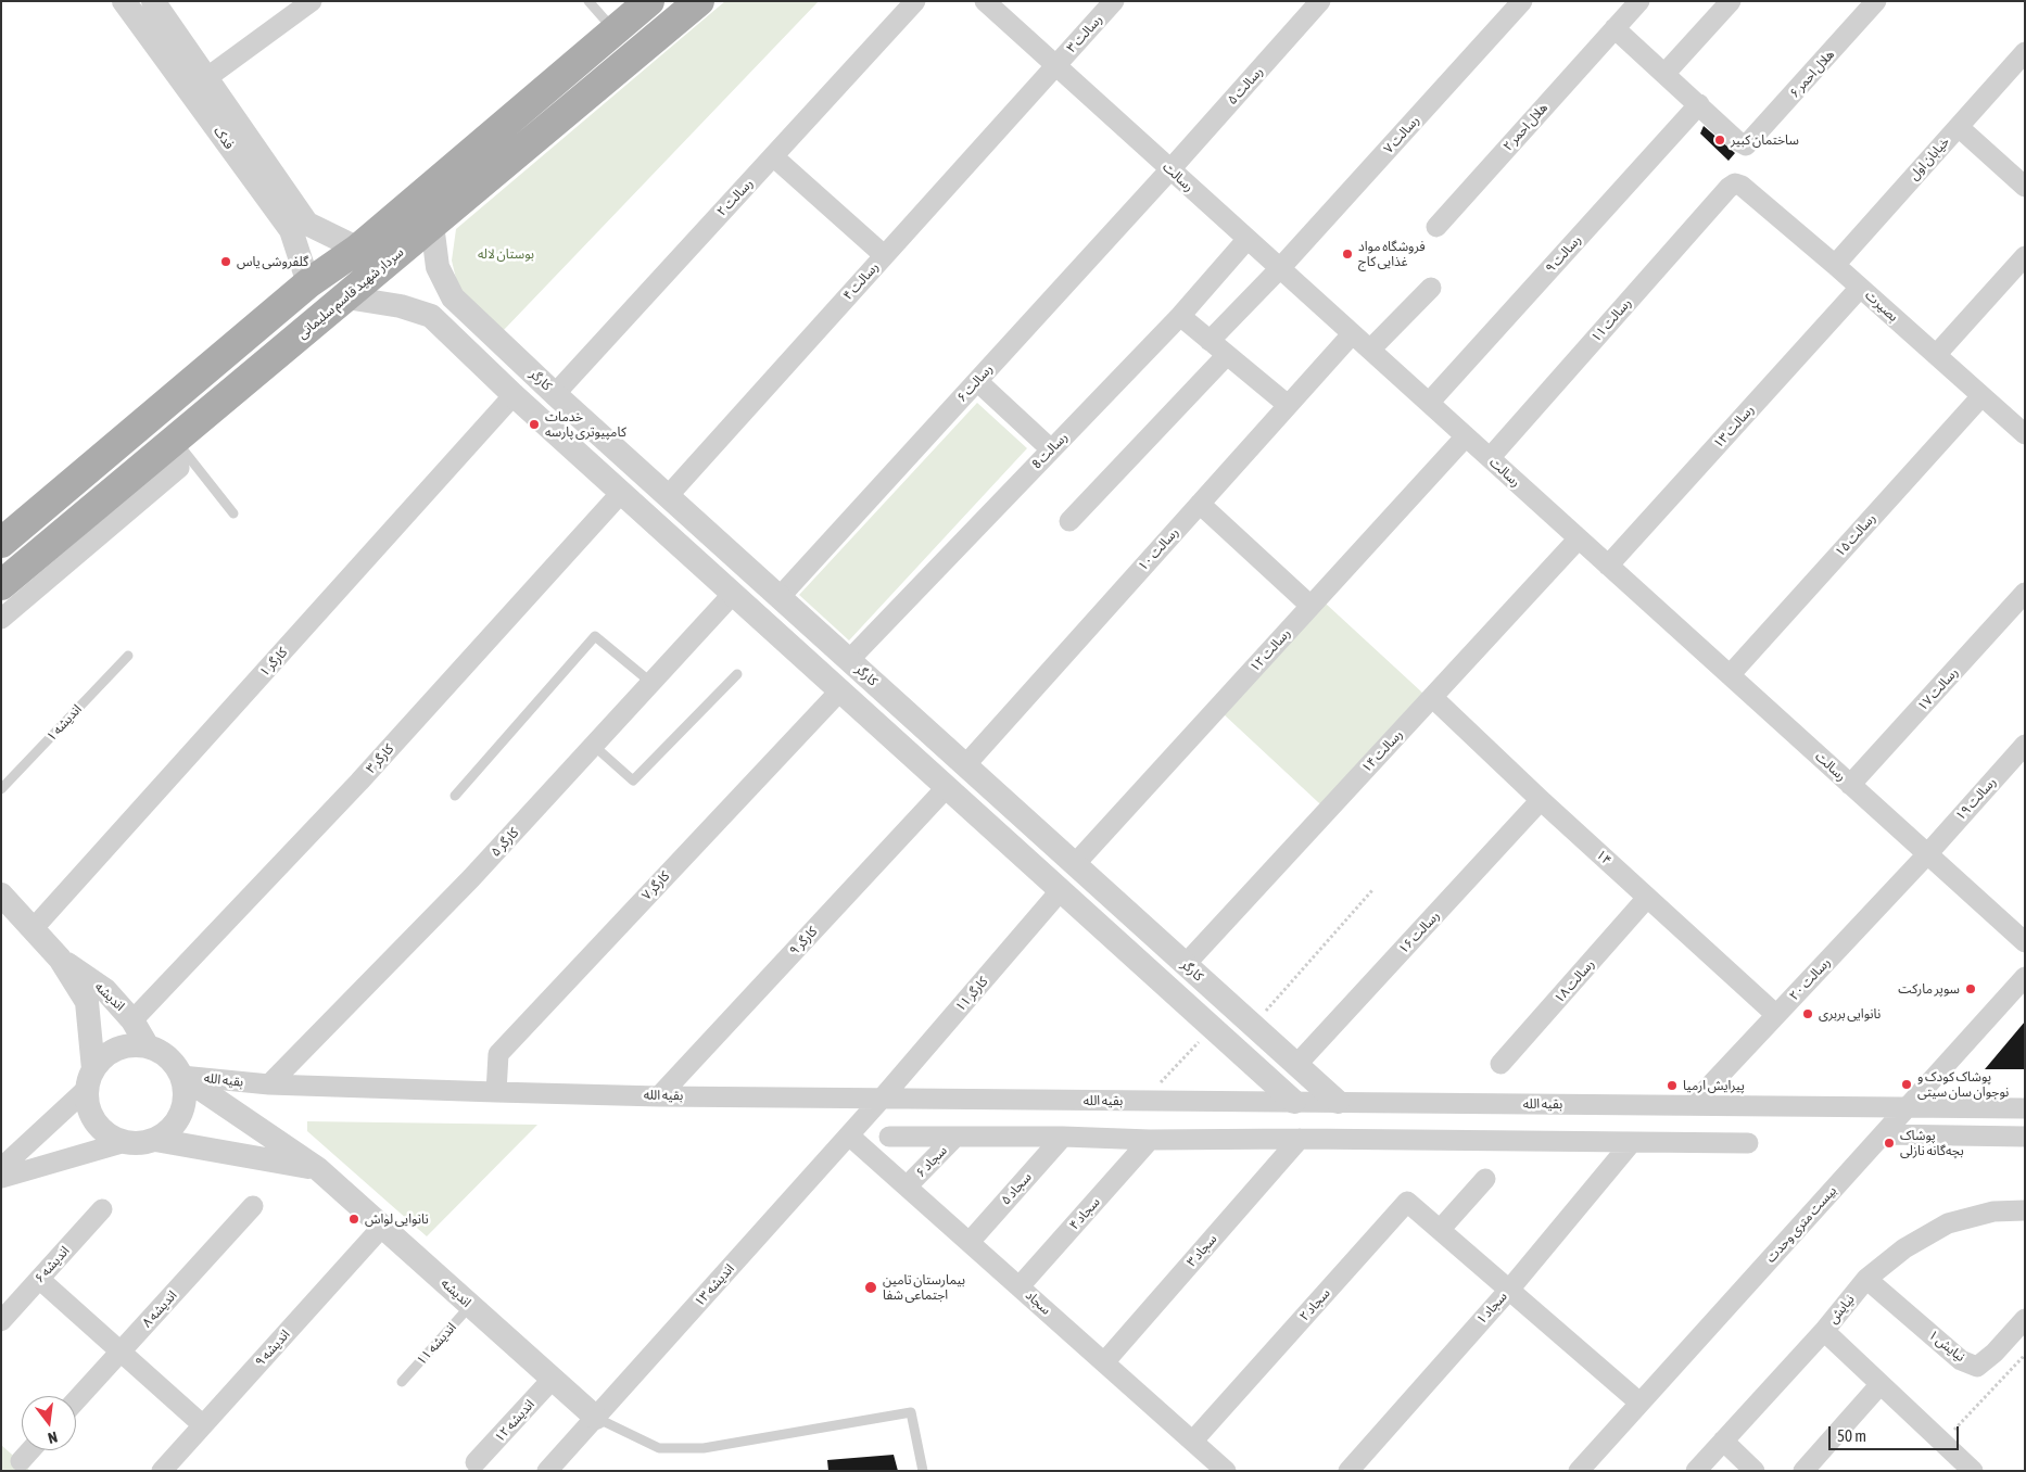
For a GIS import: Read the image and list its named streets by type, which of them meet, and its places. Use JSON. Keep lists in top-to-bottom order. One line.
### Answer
{"streets":{"main road":["سردار شهید قاسم سلیمانی"],"street":["رسالت ۳","هلال احمر ۶","رسالت ۵","هلال احمر ۲","رسالت ۷","فدک","خیابان اول","رسالت","رسالت ۲","رسالت ۹","رسالت ۴","بصیرت","رسالت ۱۱","کارگر","رسالت ۶","رسالت ۱۳","رسالت 8","رسالت ۱۵","رسالت ۱۰","رسالت ۱۲","کارگر ۱","رسالت ۱۷","رسالت ۱۴","کارگر ۳","رسالت ۱۹","کارگر ۵","۱۴","کارگر ۷","رسالت ۱۶","کارگر ۹","رسالت ۲۰","رسالت ۱۸","کارگر ۱۱","اندیشه","بقیه الله","سجاد ۶","سجاد ۵","سجاد ۴","بیست متری وحدت","سجاد ۳","اندیشه ۶","اندیشه ۱۳","سجاد","سجاد ۲","سجاد ۱","اندیشه ۸","نیایش","نیایش ۱","اندیشه ۹","اندیشه ۱۲"],"lane":["اندیشه ۱","اندیشه ۱۱"]},"crossings":[["رسالت ۳","رسالت"],["رسالت ۳","رسالت ۴"],["هلال احمر ۶","رسالت ۹"],["رسالت ۵","رسالت"],["رسالت ۵","رسالت ۶"],["رسالت ۷","رسالت"],["خیابان اول","بصیرت"],["رسالت","رسالت ۹"],["رسالت","رسالت ۴"],["رسالت","رسالت ۱۱"],["رسالت","رسالت ۶"],["رسالت","رسالت ۱۳"],["رسالت","رسالت 8"],["رسالت","رسالت ۱۵"],["رسالت","رسالت ۱۰"],["رسالت","رسالت ۱۲"],["رسالت","رسالت ۱۷"],["رسالت","رسالت ۱۴"],["رسالت","رسالت ۱۹"],["رسالت","رسالت ۲۰"],["رسالت ۲","کارگر"],["رسالت ۴","کارگر"],["سردار شهید قاسم سلیمانی","کارگر"],["بصیرت","رسالت ۱۱"],["بصیرت","رسالت ۱۳"],["بصیرت","رسالت ۱۵"],["کارگر","رسالت ۶"],["کارگر","رسالت 8"],["کارگر","رسالت ۱۰"],["کارگر","رسالت ۱۲"],["کارگر","رسالت ۱۴"],["کارگر","رسالت ۱۶"],["کارگر","بقیه الله"],["کارگر ۱","اندیشه"],["رسالت ۱۴","۱۴"],["کارگر ۳","اندیشه"],["رسالت ۱۹","رسالت ۲۰"],["کارگر ۵","بقیه الله"],["۱۴","رسالت ۱۶"],["۱۴","رسالت ۲۰"],["۱۴","رسالت ۱۸"],["کارگر ۷","بقیه الله"],["کارگر ۹","بقیه الله"],["رسالت ۲۰","بقیه الله"],["کارگر ۱۱","بقیه الله"],["کارگر ۱۱","اندیشه ۱۳"],["اندیشه","بقیه الله"],["اندیشه","اندیشه ۱۳"],["اندیشه","اندیشه ۱۱"],["اندیشه","اندیشه ۹"],["اندیشه","اندیشه ۱۲"],["بقیه الله","بیست متری وحدت"],["بقیه الله","اندیشه ۱۳"],["سجاد ۶","سجاد"],["سجاد ۵","سجاد"],["سجاد ۴","سجاد"],["بیست متری وحدت","سجاد ۲"],["سجاد ۳","سجاد"],["اندیشه ۱۳","سجاد"],["سجاد","سجاد ۲"],["سجاد ۲","سجاد ۱"],["نیایش","نیایش ۱"]],"parks":["بوستان لاله"],"places":["ساختمان کبیر","فروشگاه مواد غذایی کاج","گلفروشی یاس","خدمات کامپیوتری پارسه","سوپر مارکت","نانوایی بربری","پوشاک کودک و نوجوان سان سیتی","پیرایش ارمیا","پوشاک بچه‌گانه نازلی","نانوایی لواش","بیمارستان تامین اجتماعی شفا"],"scale_bar":"50 m","north":"bottom"}
